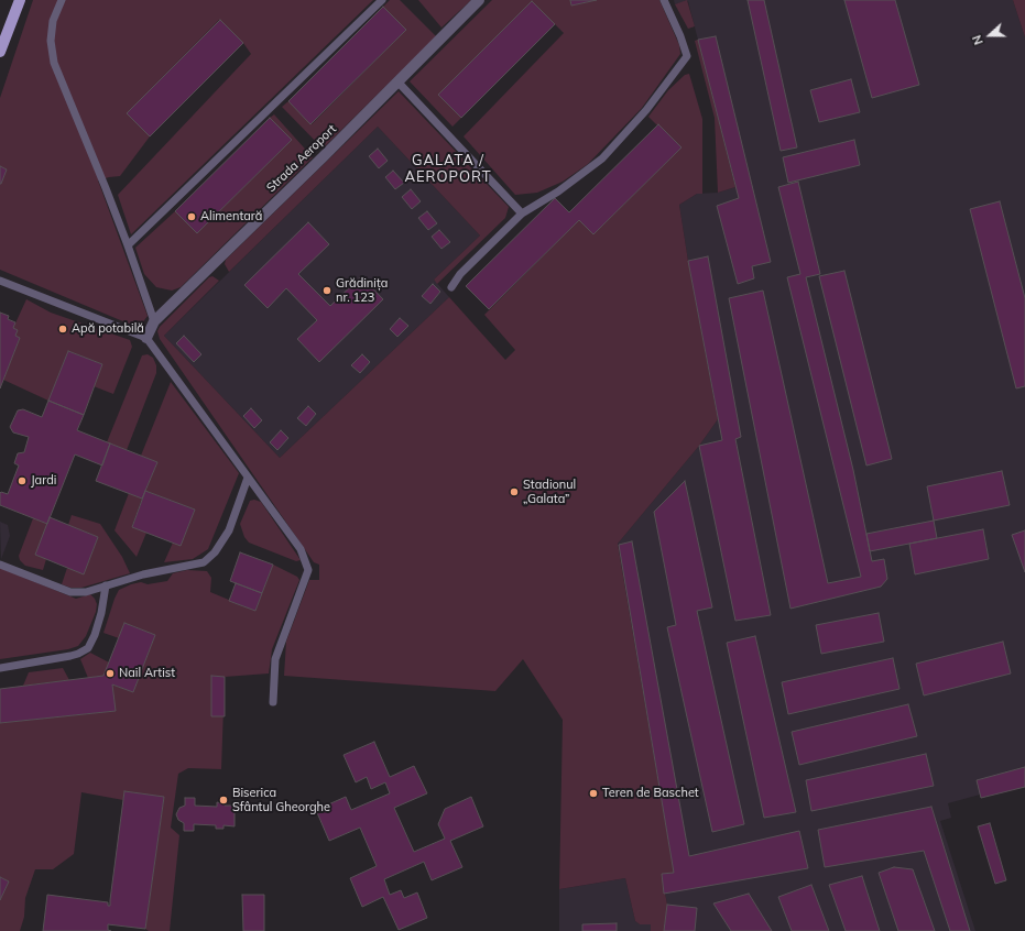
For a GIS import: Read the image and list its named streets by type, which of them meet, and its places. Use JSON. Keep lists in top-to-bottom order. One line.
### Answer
{"streets":{"street":["Strada Aeroport"]},"districts":["GALATA / AEROPORT"],"places":["Alimentară","Grădinița nr. 123","Apă potabilă","Jardi","Stadionul „Galata”","Nail Artist","Teren de Baschet","Biserica Sfântul Gheorghe"],"north":"left"}
